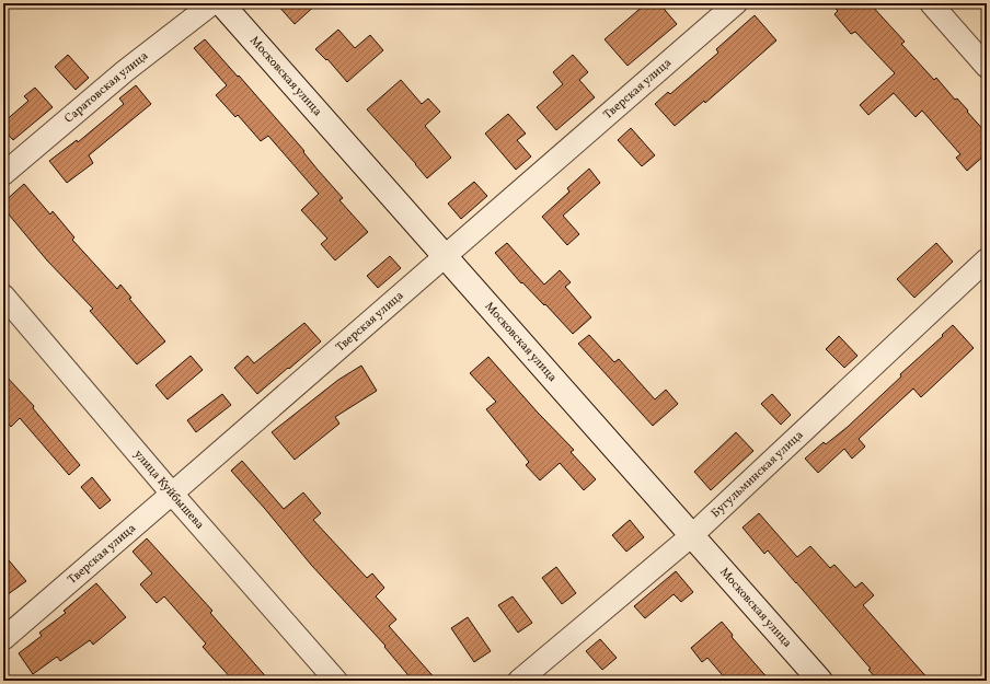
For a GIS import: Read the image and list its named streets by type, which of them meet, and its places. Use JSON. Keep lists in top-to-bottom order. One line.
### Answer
{"streets":{"street":["Московская улица","Саратовская улица","Тверская улица","Бугульминская улица","улица Куйбышева"]},"crossings":[["Московская улица","Тверская улица"],["Московская улица","Бугульминская улица"],["Тверская улица","улица Куйбышева"]]}
